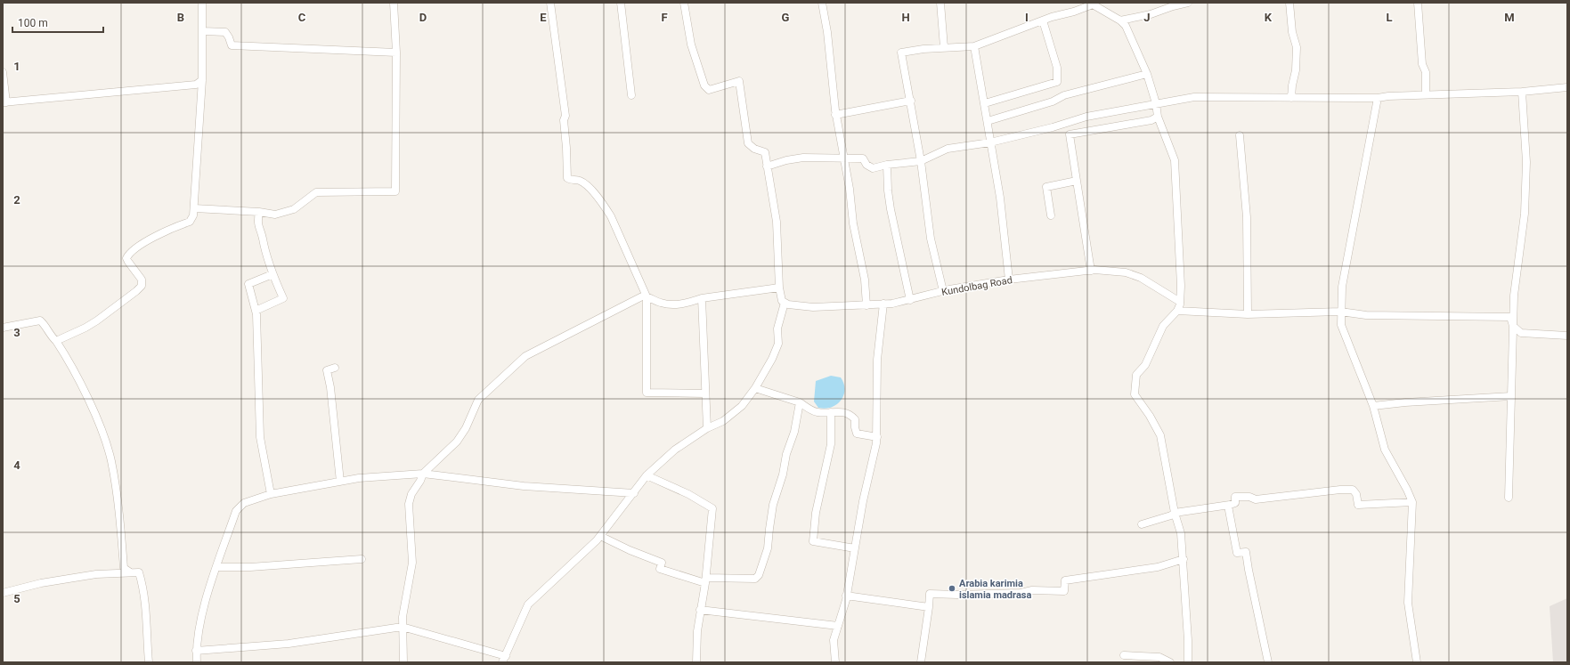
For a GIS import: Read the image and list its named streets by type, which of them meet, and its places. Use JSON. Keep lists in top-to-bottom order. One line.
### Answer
{"streets":{"street":["Kundolbag Road"]},"places":["Arabia karimia islamia madrasa"],"scale_bar":"100 m","grid":{"columns":["B","C","D","E","F","G","H","I","J","K","L","M"],"rows":["1","2","3","4","5"]}}
